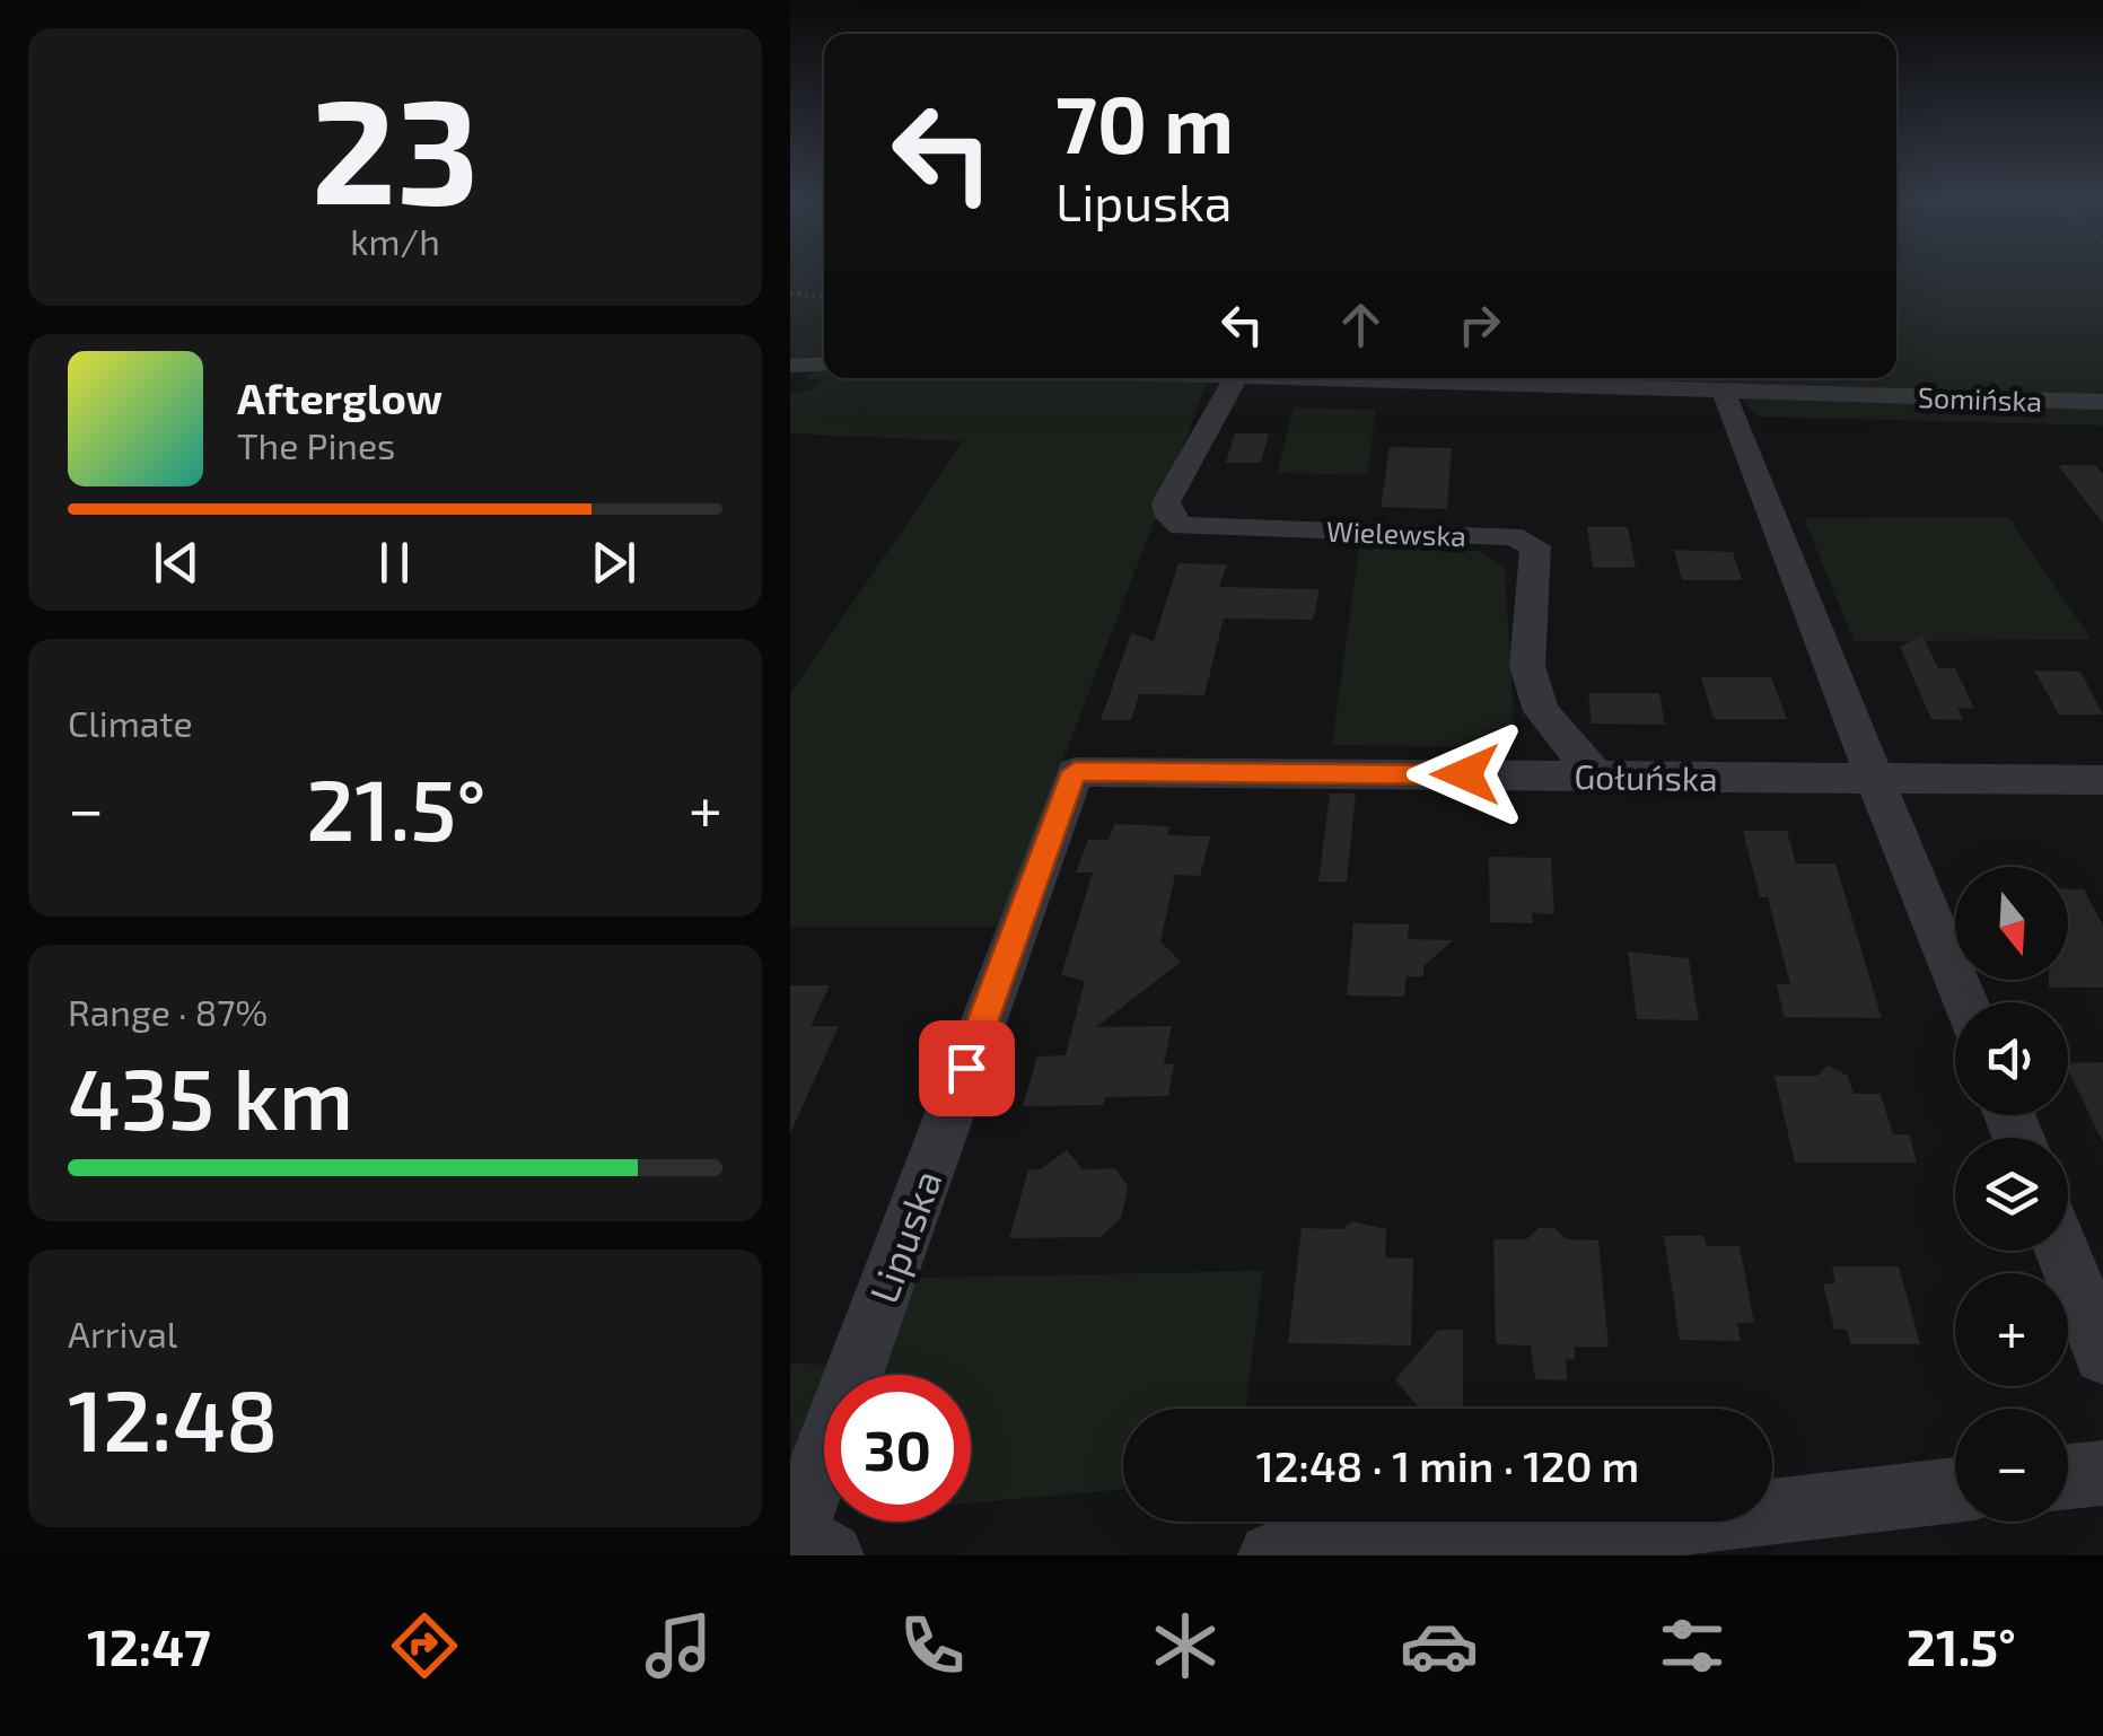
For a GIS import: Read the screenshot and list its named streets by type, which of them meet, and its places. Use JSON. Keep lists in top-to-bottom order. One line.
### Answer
{"streets":{"street":["Somińska","Wielewska","Gołuńska","Lipuska"]},"crossings":[["Wielewska","Gołuńska"],["Gołuńska","Lipuska"]],"north":"bottom","page":{"tile":[["23","km/h"],"Climate",["Range · 87%","435 km"],["Arrival","12:48"]],"turn":["70 m","Lipuska"],"song":["Afterglow","The Pines"],"heat":["−","21.5°","+"],"map_buttons":["+","−"],"limit":"30","trip":"12:48 · 1 min · 120 m","tabs":["12:47","21.5°"]}}
